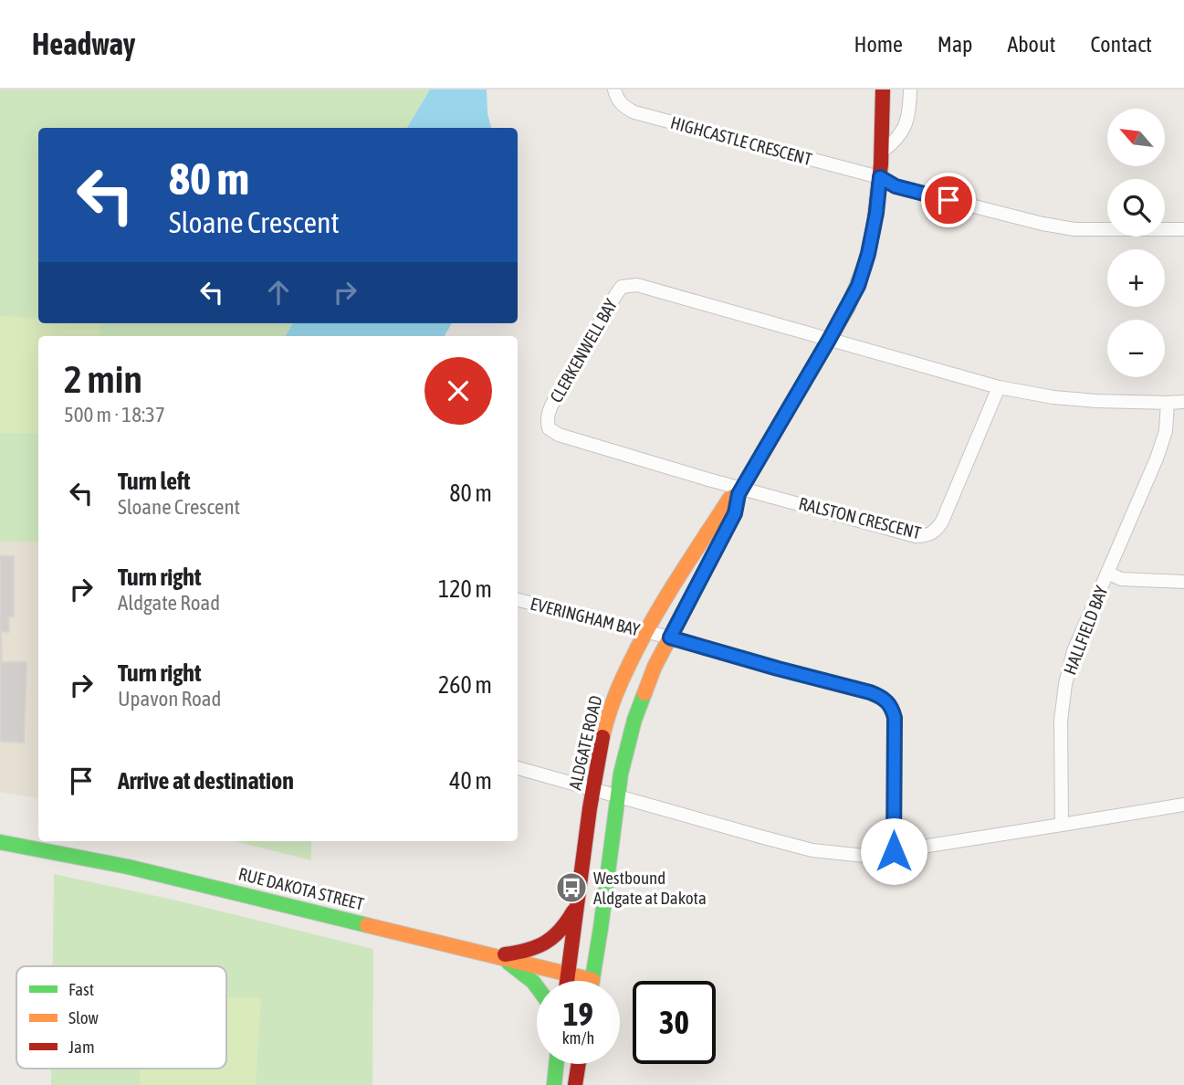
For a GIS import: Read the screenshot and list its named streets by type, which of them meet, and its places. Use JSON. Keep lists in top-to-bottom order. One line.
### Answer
{"streets":{"street":["HIGHCASTLE CRESCENT","CLERKENWELL BAY","RALSTON CRESCENT","EVERINGHAM BAY","HALLFIELD BAY","ALDGATE ROAD","RUE DAKOTA STREET"]},"crossings":[["HIGHCASTLE CRESCENT","ALDGATE ROAD"],["CLERKENWELL BAY","RALSTON CRESCENT"],["CLERKENWELL BAY","ALDGATE ROAD"],["RALSTON CRESCENT","ALDGATE ROAD"],["EVERINGHAM BAY","ALDGATE ROAD"],["ALDGATE ROAD","RUE DAKOTA STREET"]],"places":{"bus stop":["Westbound Aldgate at Dakota"]},"legend":["Fast","Slow","Jam"],"north":"top left","page":{"header":"Headway","nav":["Home","Map","About","Contact"],"map_buttons":["+","−"],"turn":["80 m","Sloane Crescent"],"heading":["2 min","500 m · 18:37"],"list":[{"name":"Turn left","note":"Sloane Crescent","value":"80 m"},{"name":"Turn right","note":"Aldgate Road","value":"120 m"},{"name":"Turn right","note":"Upavon Road","value":"260 m"},{"name":"Arrive at destination","value":"40 m"}],"speed":"19 km/h","limit":"30"}}
